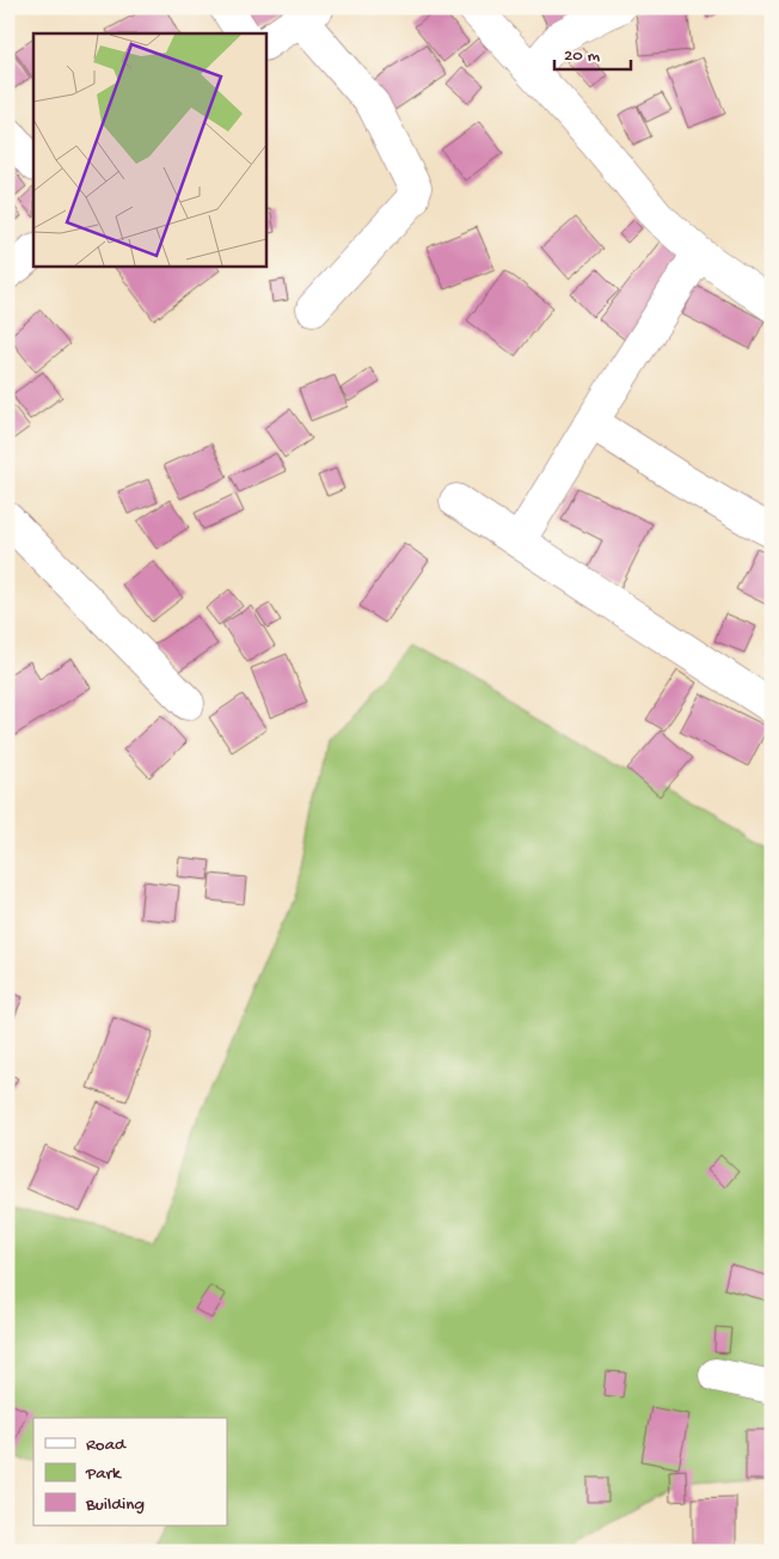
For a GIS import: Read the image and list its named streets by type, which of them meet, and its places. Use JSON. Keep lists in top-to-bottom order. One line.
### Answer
{"legend":["Road","Park","Building"],"scale_bar":"20 m"}
